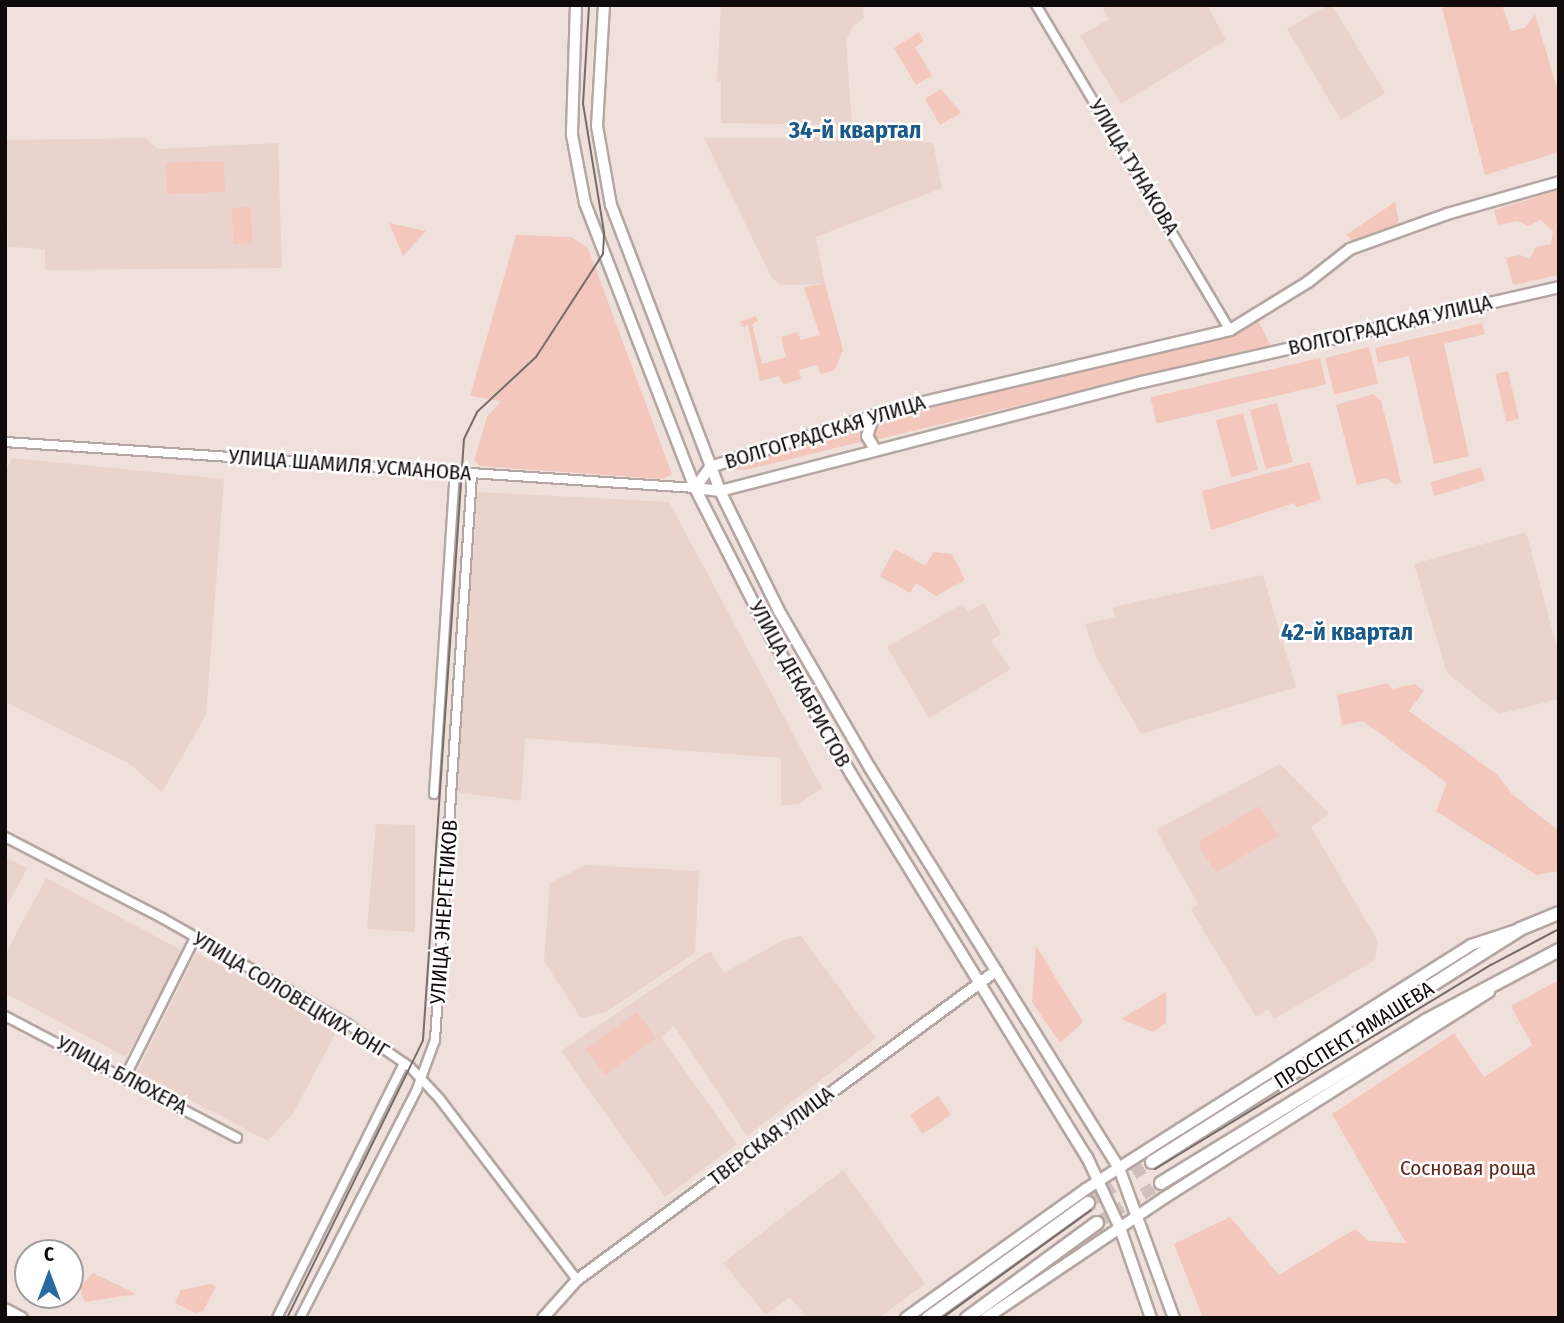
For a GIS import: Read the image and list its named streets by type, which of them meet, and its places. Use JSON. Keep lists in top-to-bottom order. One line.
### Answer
{"streets":{"main road":["ВОЛГОГРАДСКАЯ УЛИЦА","УЛИЦА ДЕКАБРИСТОВ","ПРОСПЕКТ ЯМАШЕВА","ТВЕРСКАЯ УЛИЦА"],"street":["УЛИЦА ТУНАКОВА","УЛИЦА ШАМИЛЯ УСМАНОВА","УЛИЦА ЭНЕРГЕТИКОВ","УЛИЦА СОЛОВЕЦКИХ ЮНГ","УЛИЦА БЛЮХЕРА"]},"crossings":[["УЛИЦА ТУНАКОВА","ВОЛГОГРАДСКАЯ УЛИЦА"],["ВОЛГОГРАДСКАЯ УЛИЦА","УЛИЦА ШАМИЛЯ УСМАНОВА"],["ВОЛГОГРАДСКАЯ УЛИЦА","УЛИЦА ДЕКАБРИСТОВ"],["УЛИЦА ШАМИЛЯ УСМАНОВА","УЛИЦА ДЕКАБРИСТОВ"],["УЛИЦА ШАМИЛЯ УСМАНОВА","УЛИЦА ЭНЕРГЕТИКОВ"],["УЛИЦА ДЕКАБРИСТОВ","ТВЕРСКАЯ УЛИЦА"],["УЛИЦА ЭНЕРГЕТИКОВ","УЛИЦА СОЛОВЕЦКИХ ЮНГ"],["УЛИЦА СОЛОВЕЦКИХ ЮНГ","ТВЕРСКАЯ УЛИЦА"]],"districts":["34-й квартал","42-й квартал"],"parks":["Сосновая роща"],"north":"top"}
